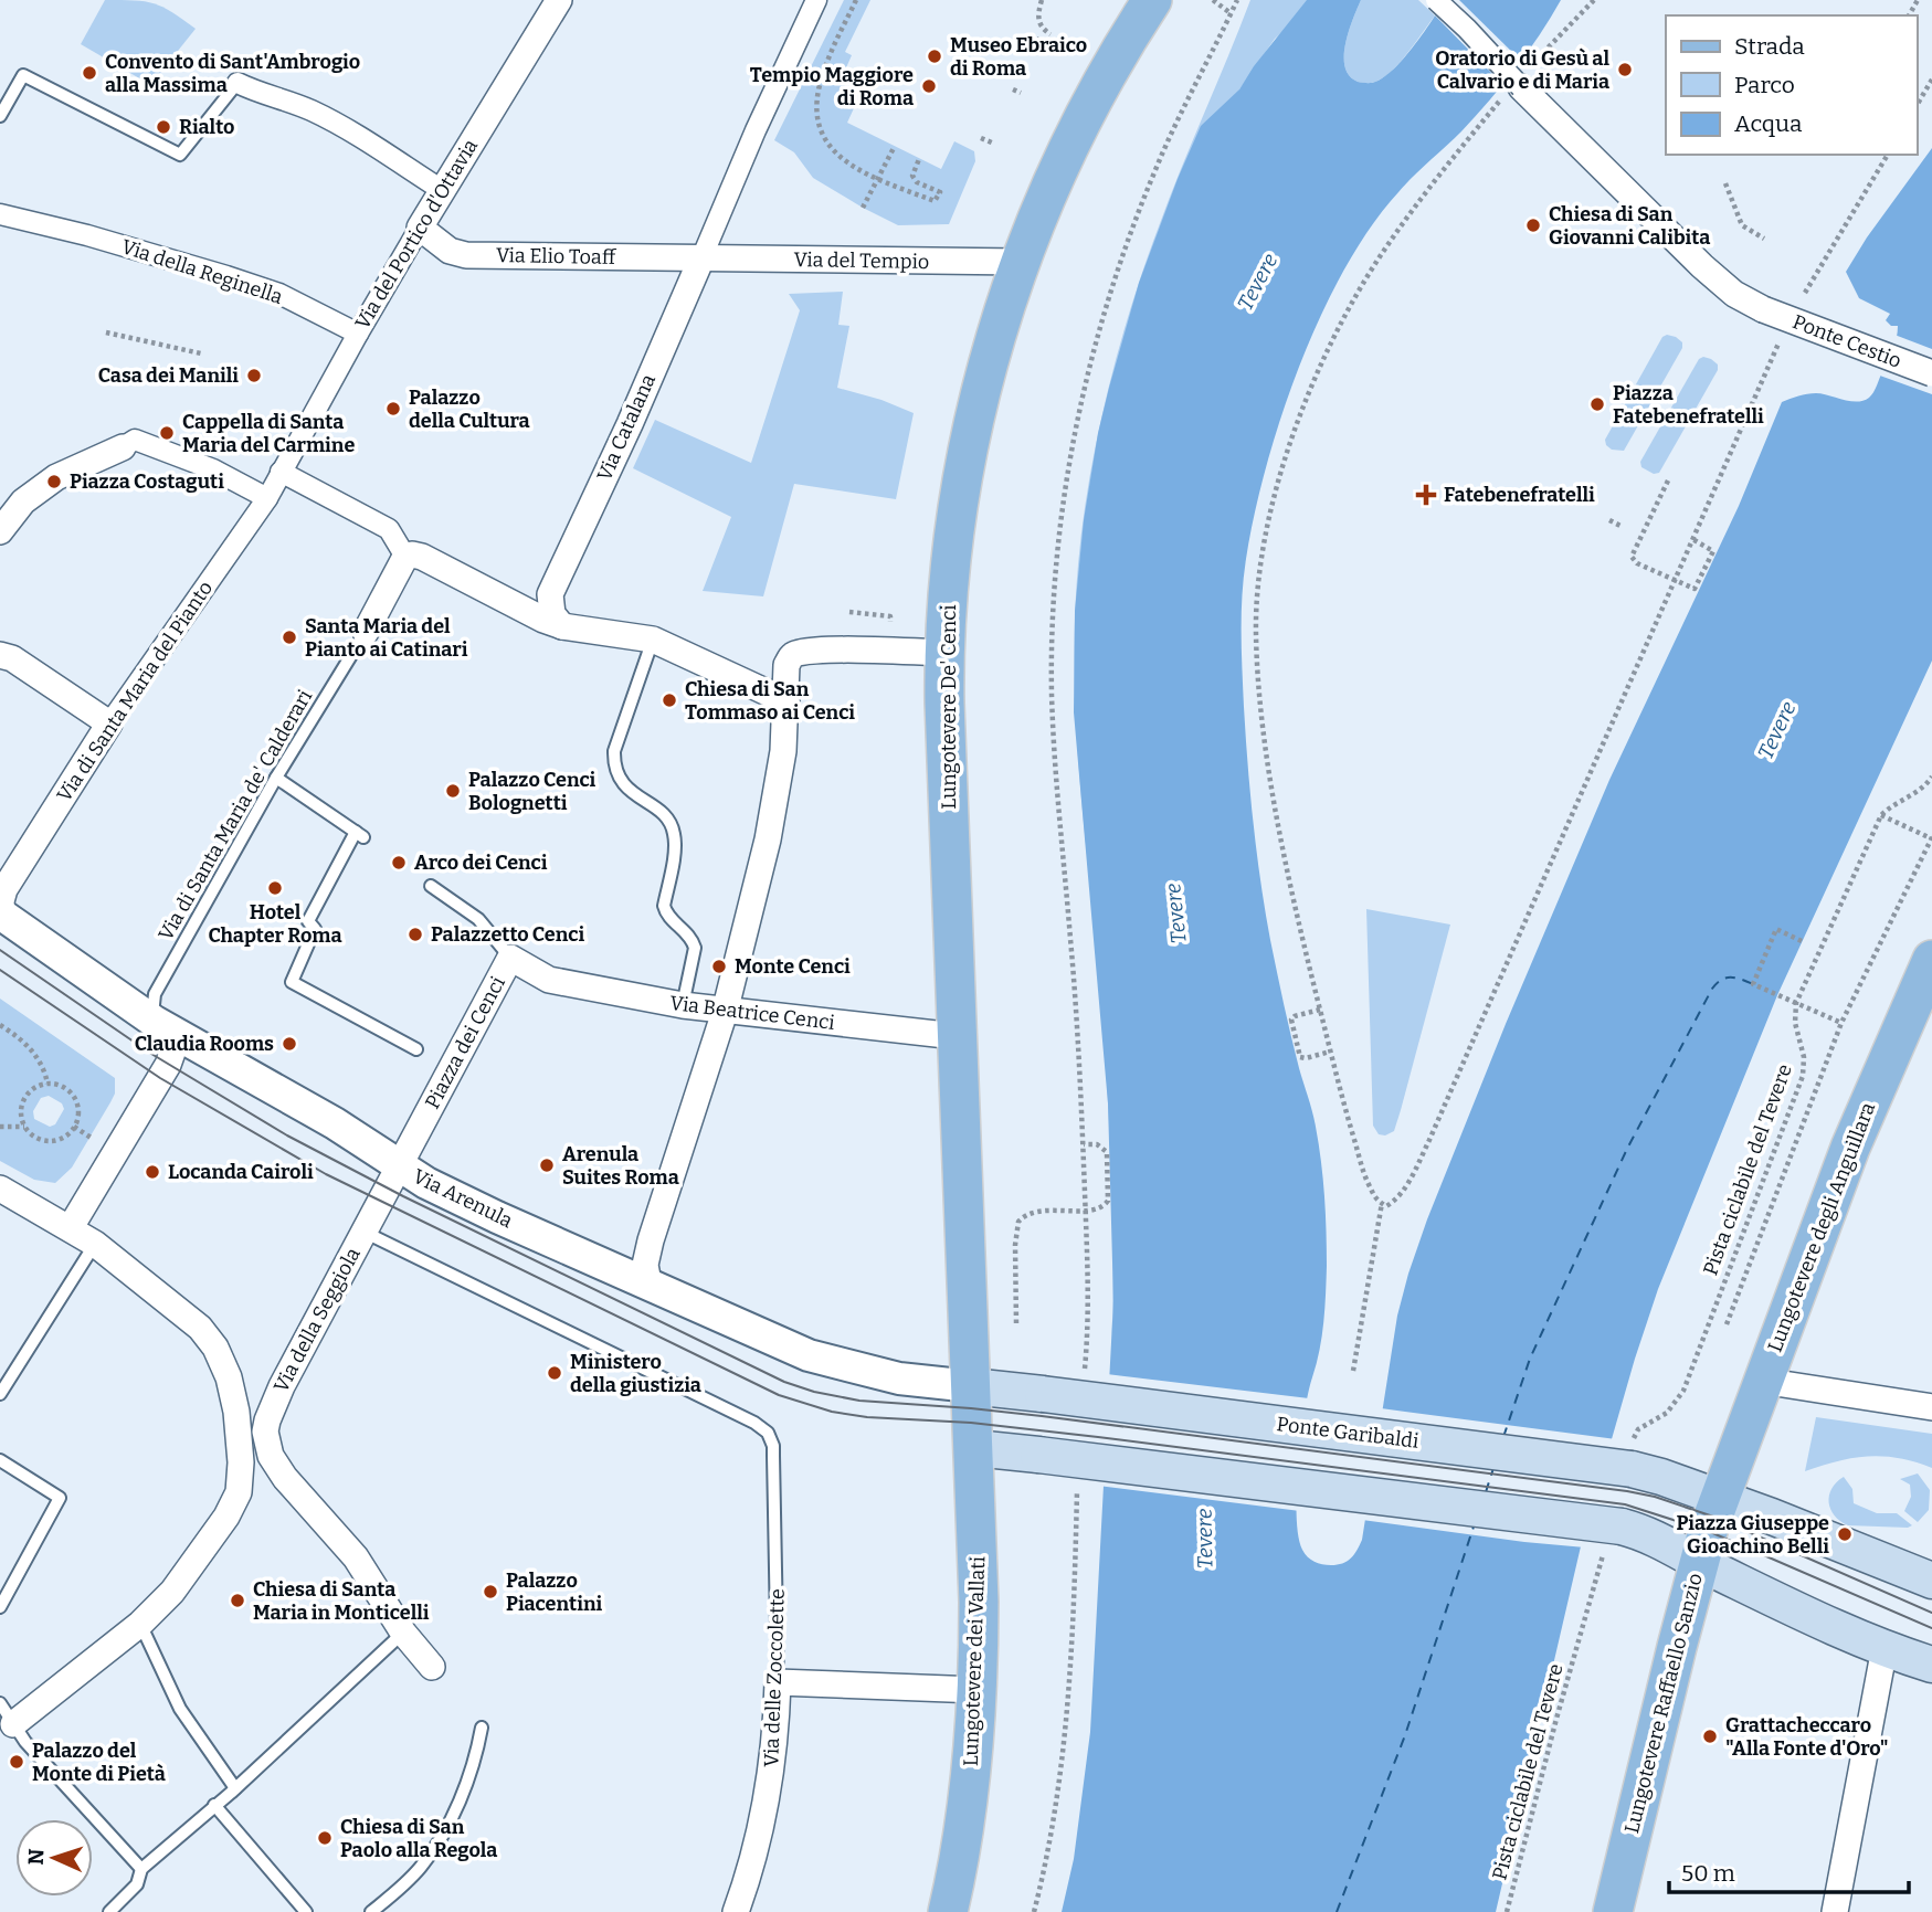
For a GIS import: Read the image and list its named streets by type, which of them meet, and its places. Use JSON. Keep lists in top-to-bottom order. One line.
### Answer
{"streets":{"main road":["Lungotevere De' Cenci","Lungotevere degli Anguillara","Ponte Garibaldi","Lungotevere dei Vallati","Lungotevere Raffaello Sanzio"],"street":["Via del Portico d'Ottavia","Via Elio Toaff","Via del Tempio","Via della Reginella","Ponte Cestio","Via Catalana","Via di Santa Maria del Pianto","Via Beatrice Cenci","Piazza dei Cenci","Via Arenula","Via della Seggiola","Via delle Zoccolette"],"lane":["Via di Santa Maria de' Calderari"],"path":["Pista ciclabile del Tevere"]},"crossings":[["Via del Portico d'Ottavia","Via Elio Toaff"],["Via del Portico d'Ottavia","Via della Reginella"],["Via del Portico d'Ottavia","Via di Santa Maria del Pianto"],["Via Elio Toaff","Via del Tempio"],["Via Elio Toaff","Via Catalana"],["Via del Tempio","Via Catalana"],["Via del Tempio","Lungotevere De' Cenci"],["Via di Santa Maria del Pianto","Via Arenula"],["Lungotevere De' Cenci","Via Beatrice Cenci"],["Lungotevere De' Cenci","Via Arenula"],["Lungotevere De' Cenci","Ponte Garibaldi"],["Lungotevere De' Cenci","Lungotevere dei Vallati"],["Via di Santa Maria de' Calderari","Via Arenula"],["Via Beatrice Cenci","Piazza dei Cenci"],["Piazza dei Cenci","Via Arenula"],["Piazza dei Cenci","Via della Seggiola"],["Pista ciclabile del Tevere","Ponte Garibaldi"],["Via Arenula","Via della Seggiola"],["Via Arenula","Ponte Garibaldi"],["Via Arenula","Lungotevere dei Vallati"],["Lungotevere degli Anguillara","Ponte Garibaldi"],["Lungotevere degli Anguillara","Lungotevere Raffaello Sanzio"],["Via della Seggiola","Via delle Zoccolette"],["Ponte Garibaldi","Lungotevere dei Vallati"],["Ponte Garibaldi","Lungotevere Raffaello Sanzio"]],"water":["Tevere"],"places":{"other":["Museo Ebraico di Roma","Oratorio di Gesù al Calvario e di Maria","Convento di Sant'Ambrogio alla Massima","Tempio Maggiore di Roma","Rialto","Chiesa di San Giovanni Calibita","Casa dei Manili","Piazza Fatebenefratelli","Palazzo della Cultura","Cappella di Santa Maria del Carmine","Piazza Costaguti","Santa Maria del Pianto ai Catinari","Chiesa di San Tommaso ai Cenci","Palazzo Cenci Bolognetti","Arco dei Cenci","Hotel Chapter Roma","Palazzetto Cenci","Monte Cenci","Claudia Rooms","Arenula Suites Roma","Locanda Cairoli","Ministero della giustizia","Piazza Giuseppe Gioachino Belli","Palazzo Piacentini","Chiesa di Santa Maria in Monticelli","Grattacheccaro \"Alla Fonte d'Oro\"","Palazzo del Monte di Pietà","Chiesa di San Paolo alla Regola"],"health":["Fatebenefratelli"]},"legend":["Strada","Parco","Acqua"],"scale_bar":"50 m","north":"left"}
